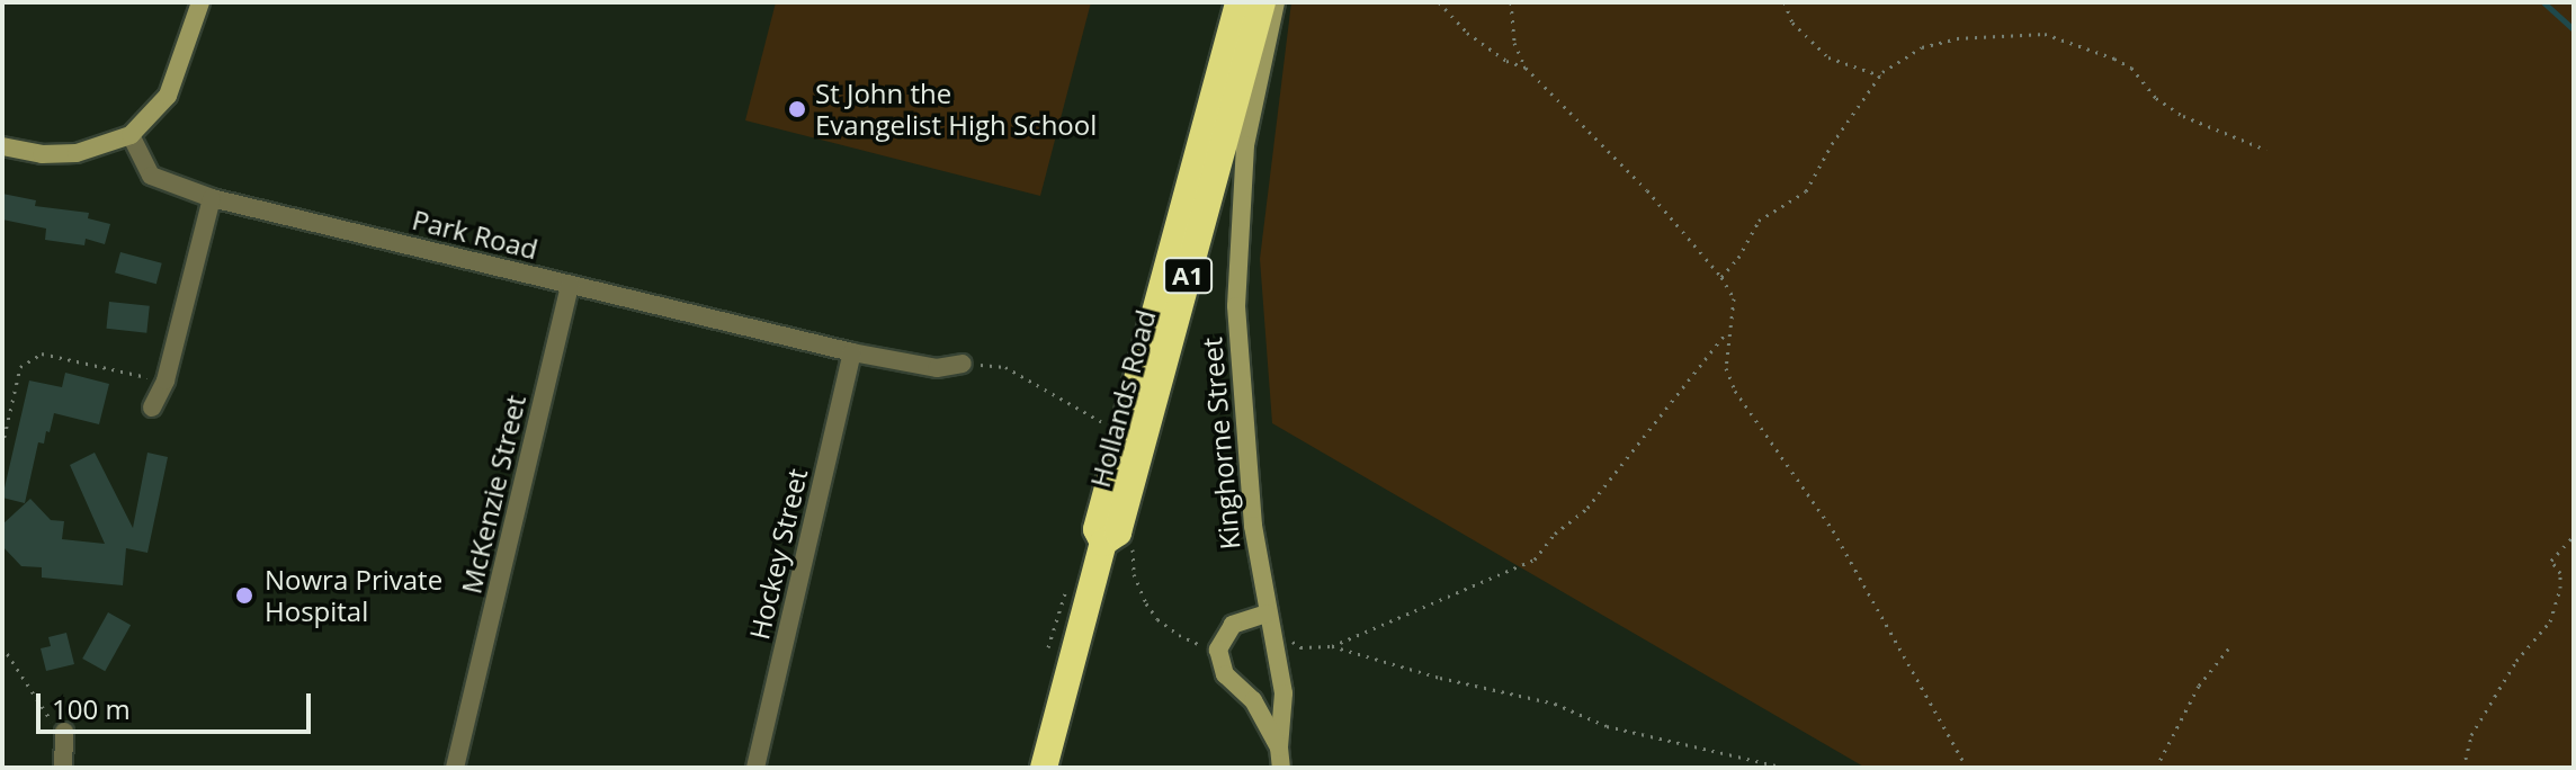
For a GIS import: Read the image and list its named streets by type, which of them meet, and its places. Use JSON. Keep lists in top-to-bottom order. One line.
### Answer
{"streets":{"highway":["A1","Hollands Road"],"main road":["Kinghorne Street"],"street":["Park Road","McKenzie Street","Hockey Street"]},"crossings":[["Park Road","McKenzie Street"],["Park Road","Hockey Street"]],"places":["St John the Evangelist High School","Nowra Private Hospital"],"scale_bar":"100 m"}
